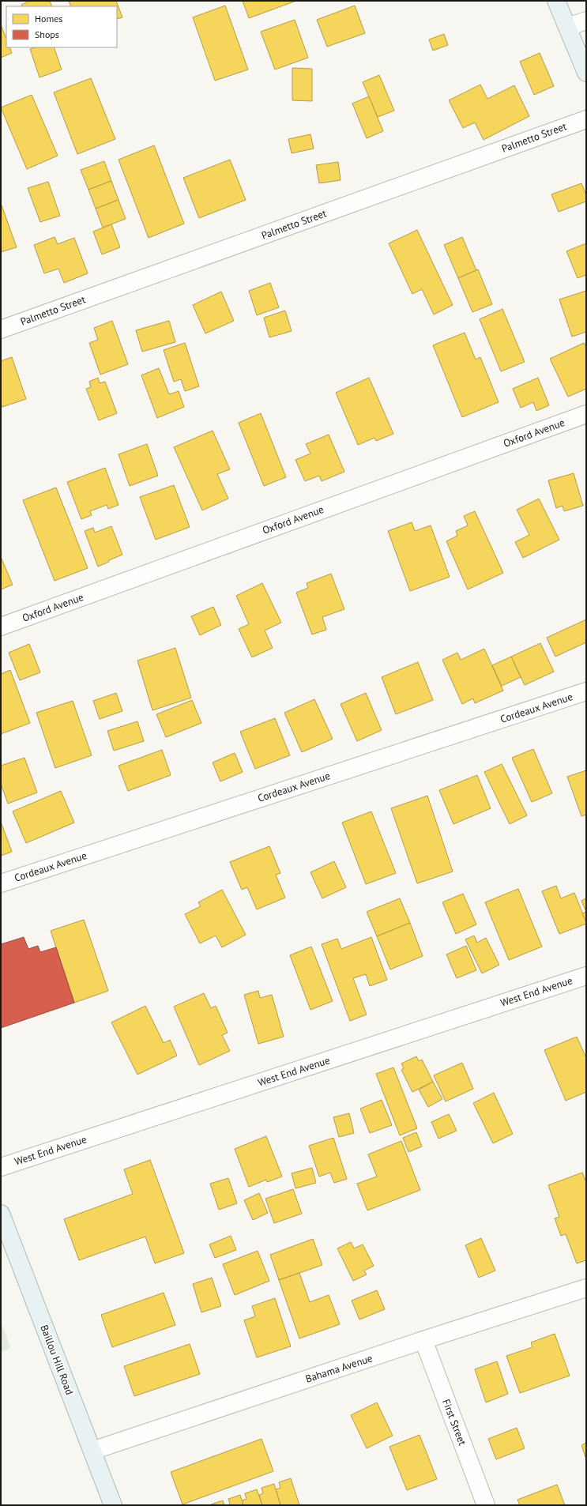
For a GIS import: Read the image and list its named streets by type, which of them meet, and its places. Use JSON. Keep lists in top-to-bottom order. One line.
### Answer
{"streets":{"main road":["Baillou Hill Road"],"street":["Palmetto Street","Oxford Avenue","Cordeaux Avenue","West End Avenue","Bahama Avenue","First Street"]},"crossings":[["Baillou Hill Road","Bahama Avenue"],["Bahama Avenue","First Street"]],"legend":["Homes","Shops"]}
